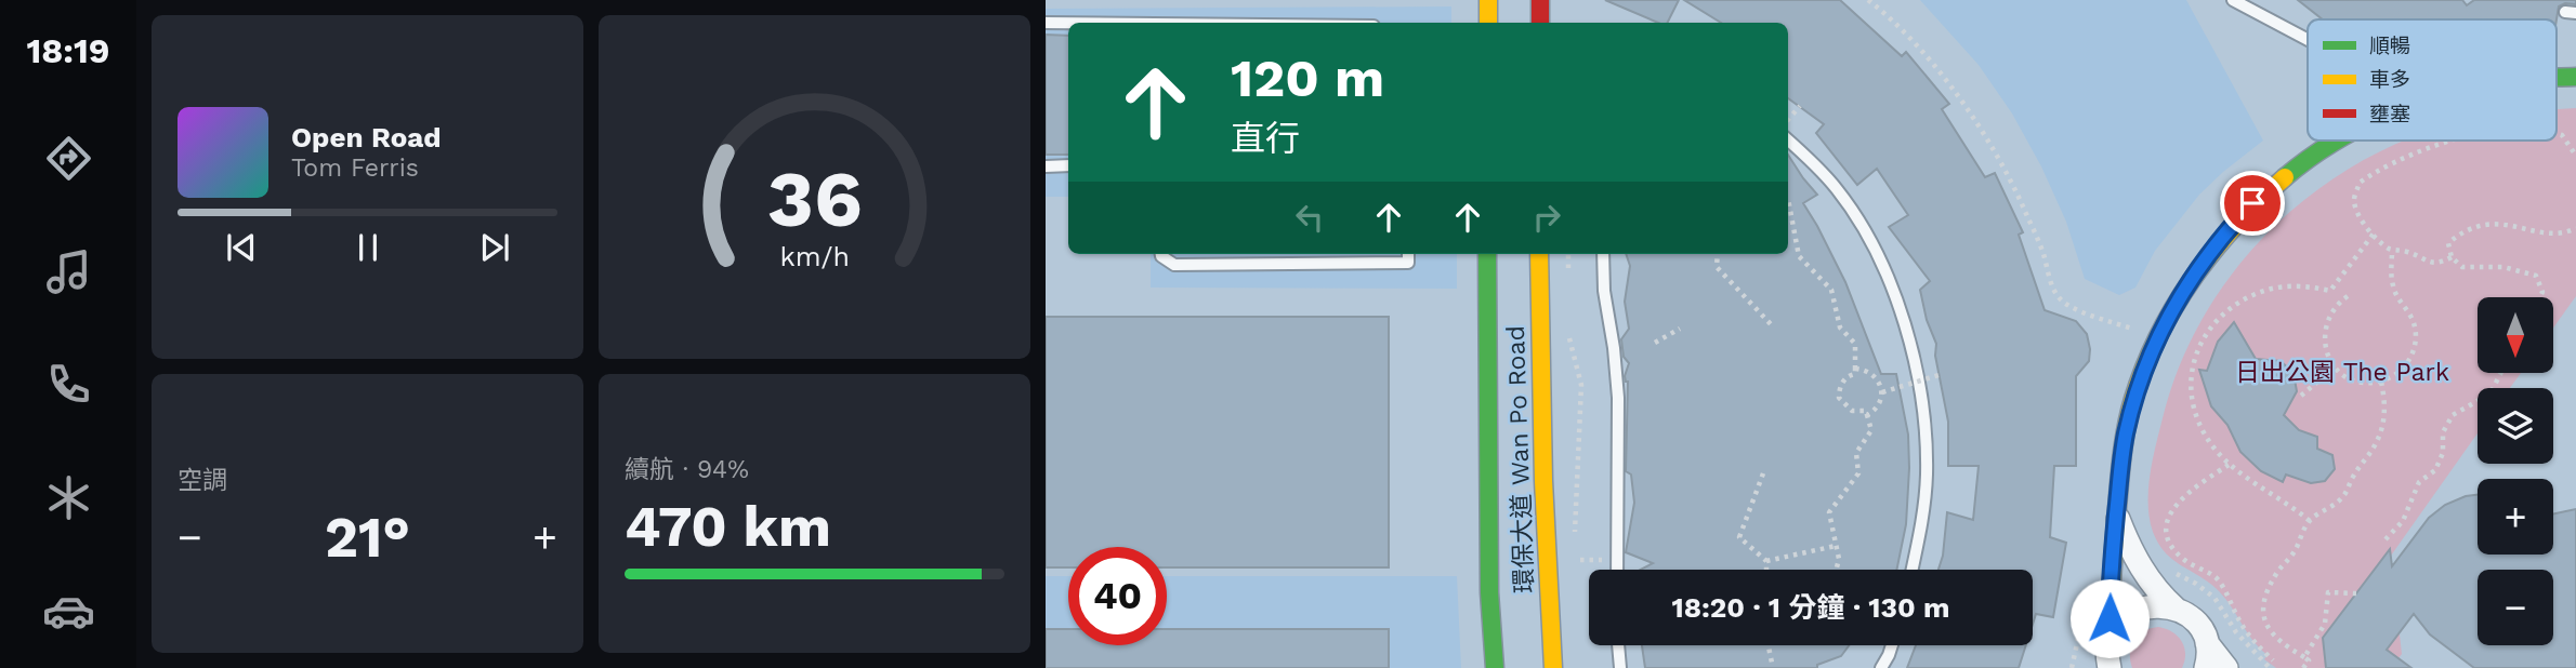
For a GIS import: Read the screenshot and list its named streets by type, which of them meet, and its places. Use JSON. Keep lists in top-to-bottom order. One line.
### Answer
{"streets":{"main road":["環保大道 Wan Po Road"]},"parks":["日出公園 The Park"],"legend":["順暢","車多","壅塞"],"north":"bottom","page":{"tabs":"18:19","turn":["120 m","直行"],"song":["Open Road","Tom Ferris"],"map_buttons":["+","−"],"tile":["空調",["續航 · 94%","470 km"]],"heat":["−","21°","+"],"limit":"40","trip":"18:20 · 1 分鐘 · 130 m","gauge":["36","km/h"]}}
